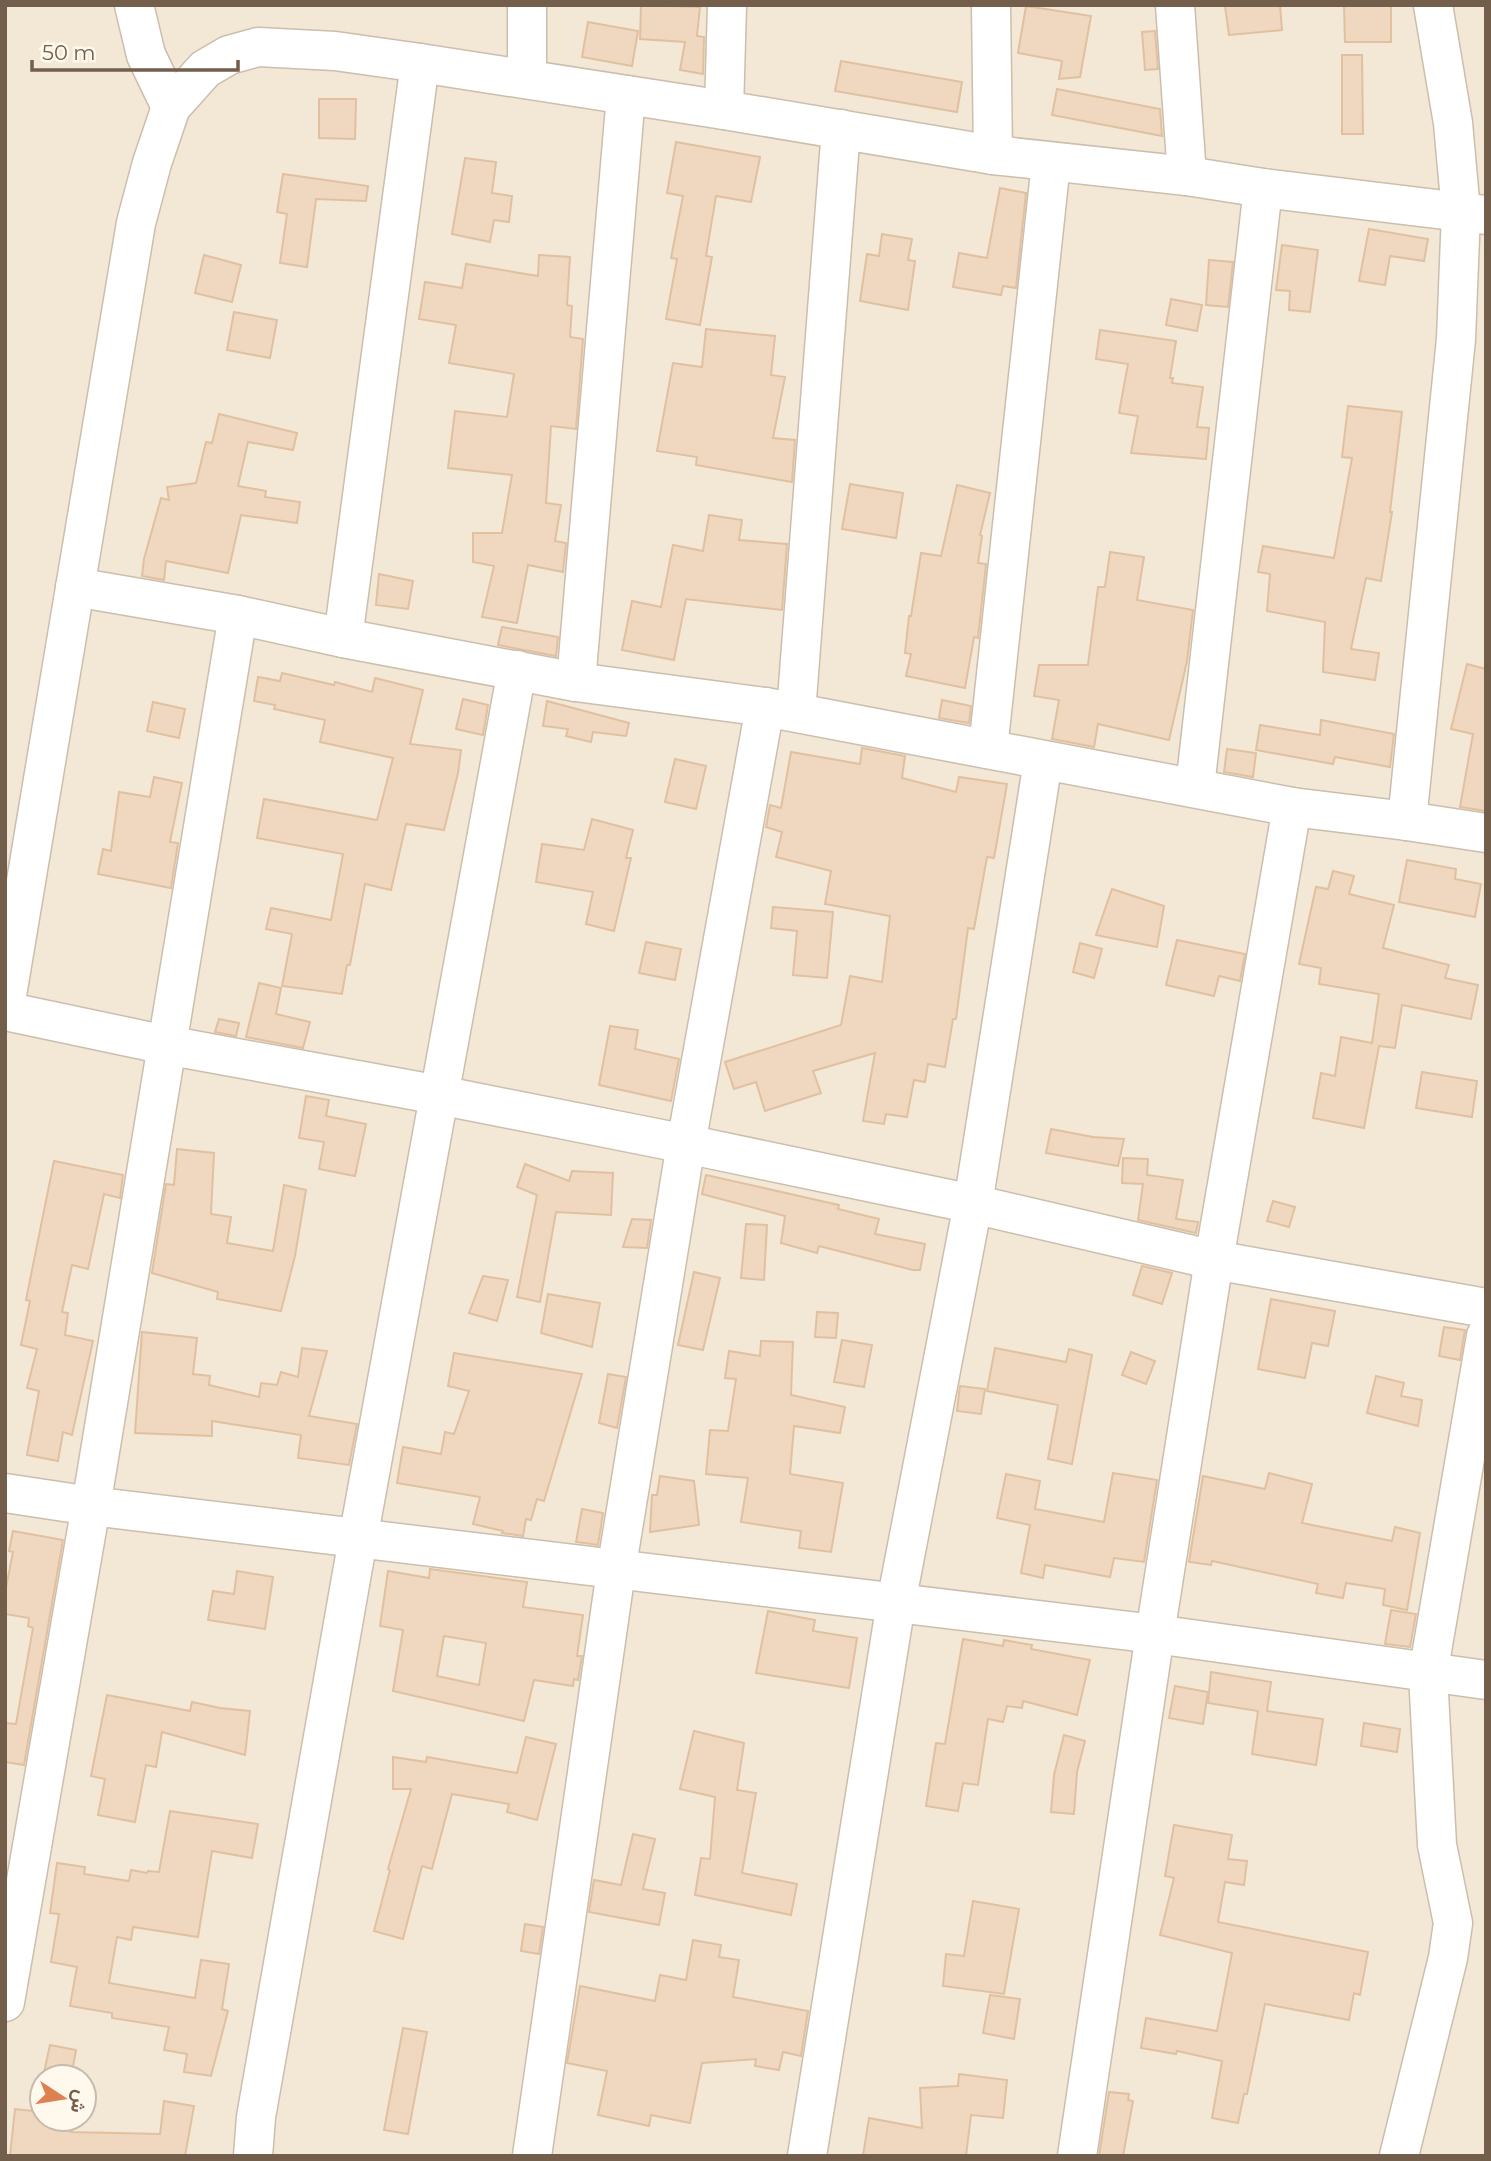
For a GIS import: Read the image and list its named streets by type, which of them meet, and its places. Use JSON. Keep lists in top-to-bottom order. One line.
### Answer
{"scale_bar":"50 m","north":"right"}
